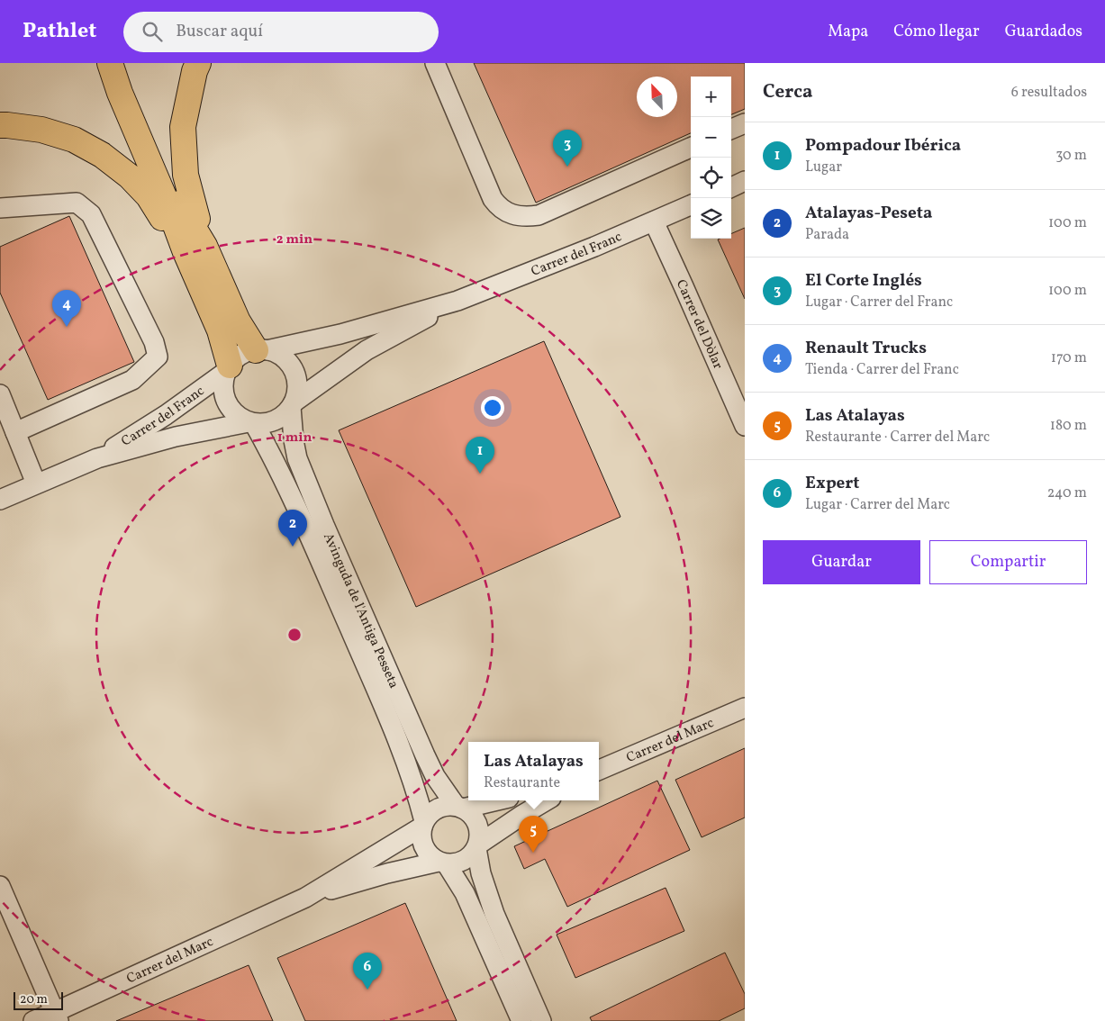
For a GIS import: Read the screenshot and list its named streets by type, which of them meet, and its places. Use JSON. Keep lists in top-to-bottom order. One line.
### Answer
{"streets":{"street":["Carrer del Franc","Carrer del Dòlar","Avinguda de l'Antiga Pesseta","Carrer del Marc"]},"crossings":[["Carrer del Franc","Carrer del Dòlar"],["Carrer del Franc","Avinguda de l'Antiga Pesseta"],["Avinguda de l'Antiga Pesseta","Carrer del Marc"]],"scale_bar":"20 m","north":"top left","page":{"header":"Pathlet","search":"Buscar aquí","nav":["Mapa","Cómo llegar","Guardados"],"heading":["Cerca","6 resultados"],"map_buttons":["+","−"],"list":[{"mark":"1","name":"Pompadour Ibérica","note":"Lugar","value":"30 m"},{"mark":"2","name":"Atalayas-Peseta","note":"Parada","value":"100 m"},{"mark":"3","name":"El Corte Inglés","note":"Lugar · Carrer del Franc","value":"100 m"},{"mark":"4","name":"Renault Trucks","note":"Tienda · Carrer del Franc","value":"170 m"},{"mark":"5","name":"Las Atalayas","note":"Restaurante · Carrer del Marc","value":"180 m"},{"mark":"6","name":"Expert","note":"Lugar · Carrer del Marc","value":"240 m"}],"pins":["3","4","1","2","5","6"],"buttons":["Guardar","Compartir"],"popup":["Las Atalayas","Restaurante"],"scale":"20 m"},"rings":["2 min","1 min"]}
